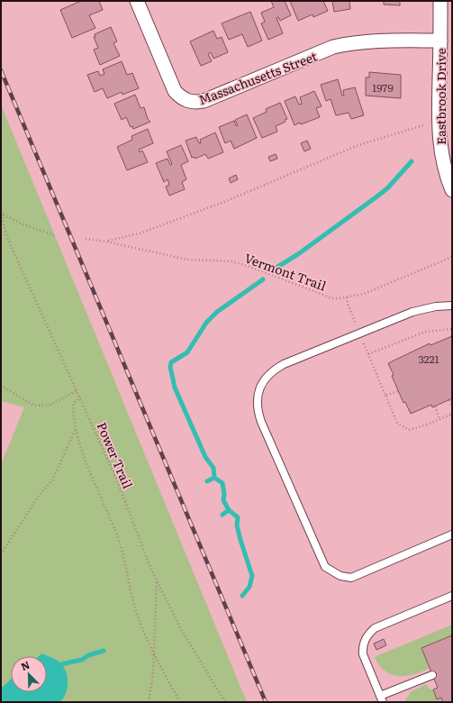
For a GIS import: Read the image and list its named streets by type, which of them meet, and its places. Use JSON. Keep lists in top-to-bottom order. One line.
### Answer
{"streets":{"street":["Massachusetts Street","Eastbrook Drive"],"path":["Vermont Trail","Power Trail"]},"crossings":[["Massachusetts Street","Eastbrook Drive"]],"house_numbers":["1979","3221"],"north":"top left"}
